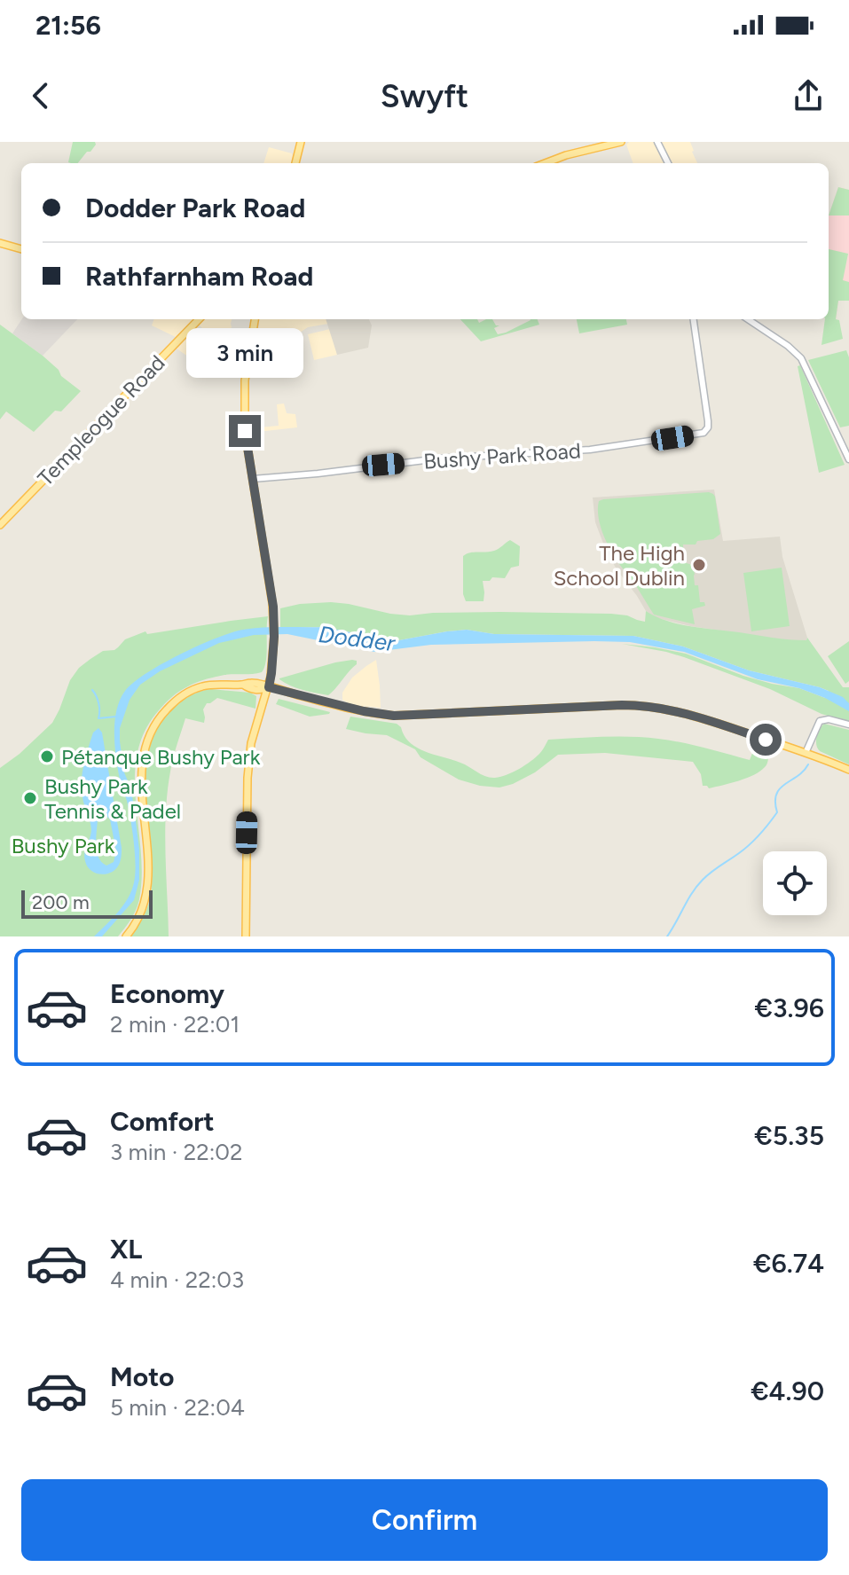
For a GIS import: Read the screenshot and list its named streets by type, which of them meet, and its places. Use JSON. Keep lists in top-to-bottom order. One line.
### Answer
{"streets":{"main road":["Templeogue Road"],"street":["Bushy Park Road"]},"water":["Dodder"],"parks":["Bushy Park"],"places":["The High School Dublin","Pétanque Bushy Park","Bushy Park Tennis & Padel"],"scale_bar":"200 m","page":{"status":"21:56","header":"Swyft","banner":["Dodder Park Road","Rathfarnham Road"],"bubble":"3 min","scale":"200 m","list":[{"name":"Economy","note":"2 min · 22:01","value":"€3.96"},{"name":"Comfort","note":"3 min · 22:02","value":"€5.35"},{"name":"XL","note":"4 min · 22:03","value":"€6.74"},{"name":"Moto","note":"5 min · 22:04","value":"€4.90"}],"buttons":"Confirm"}}
